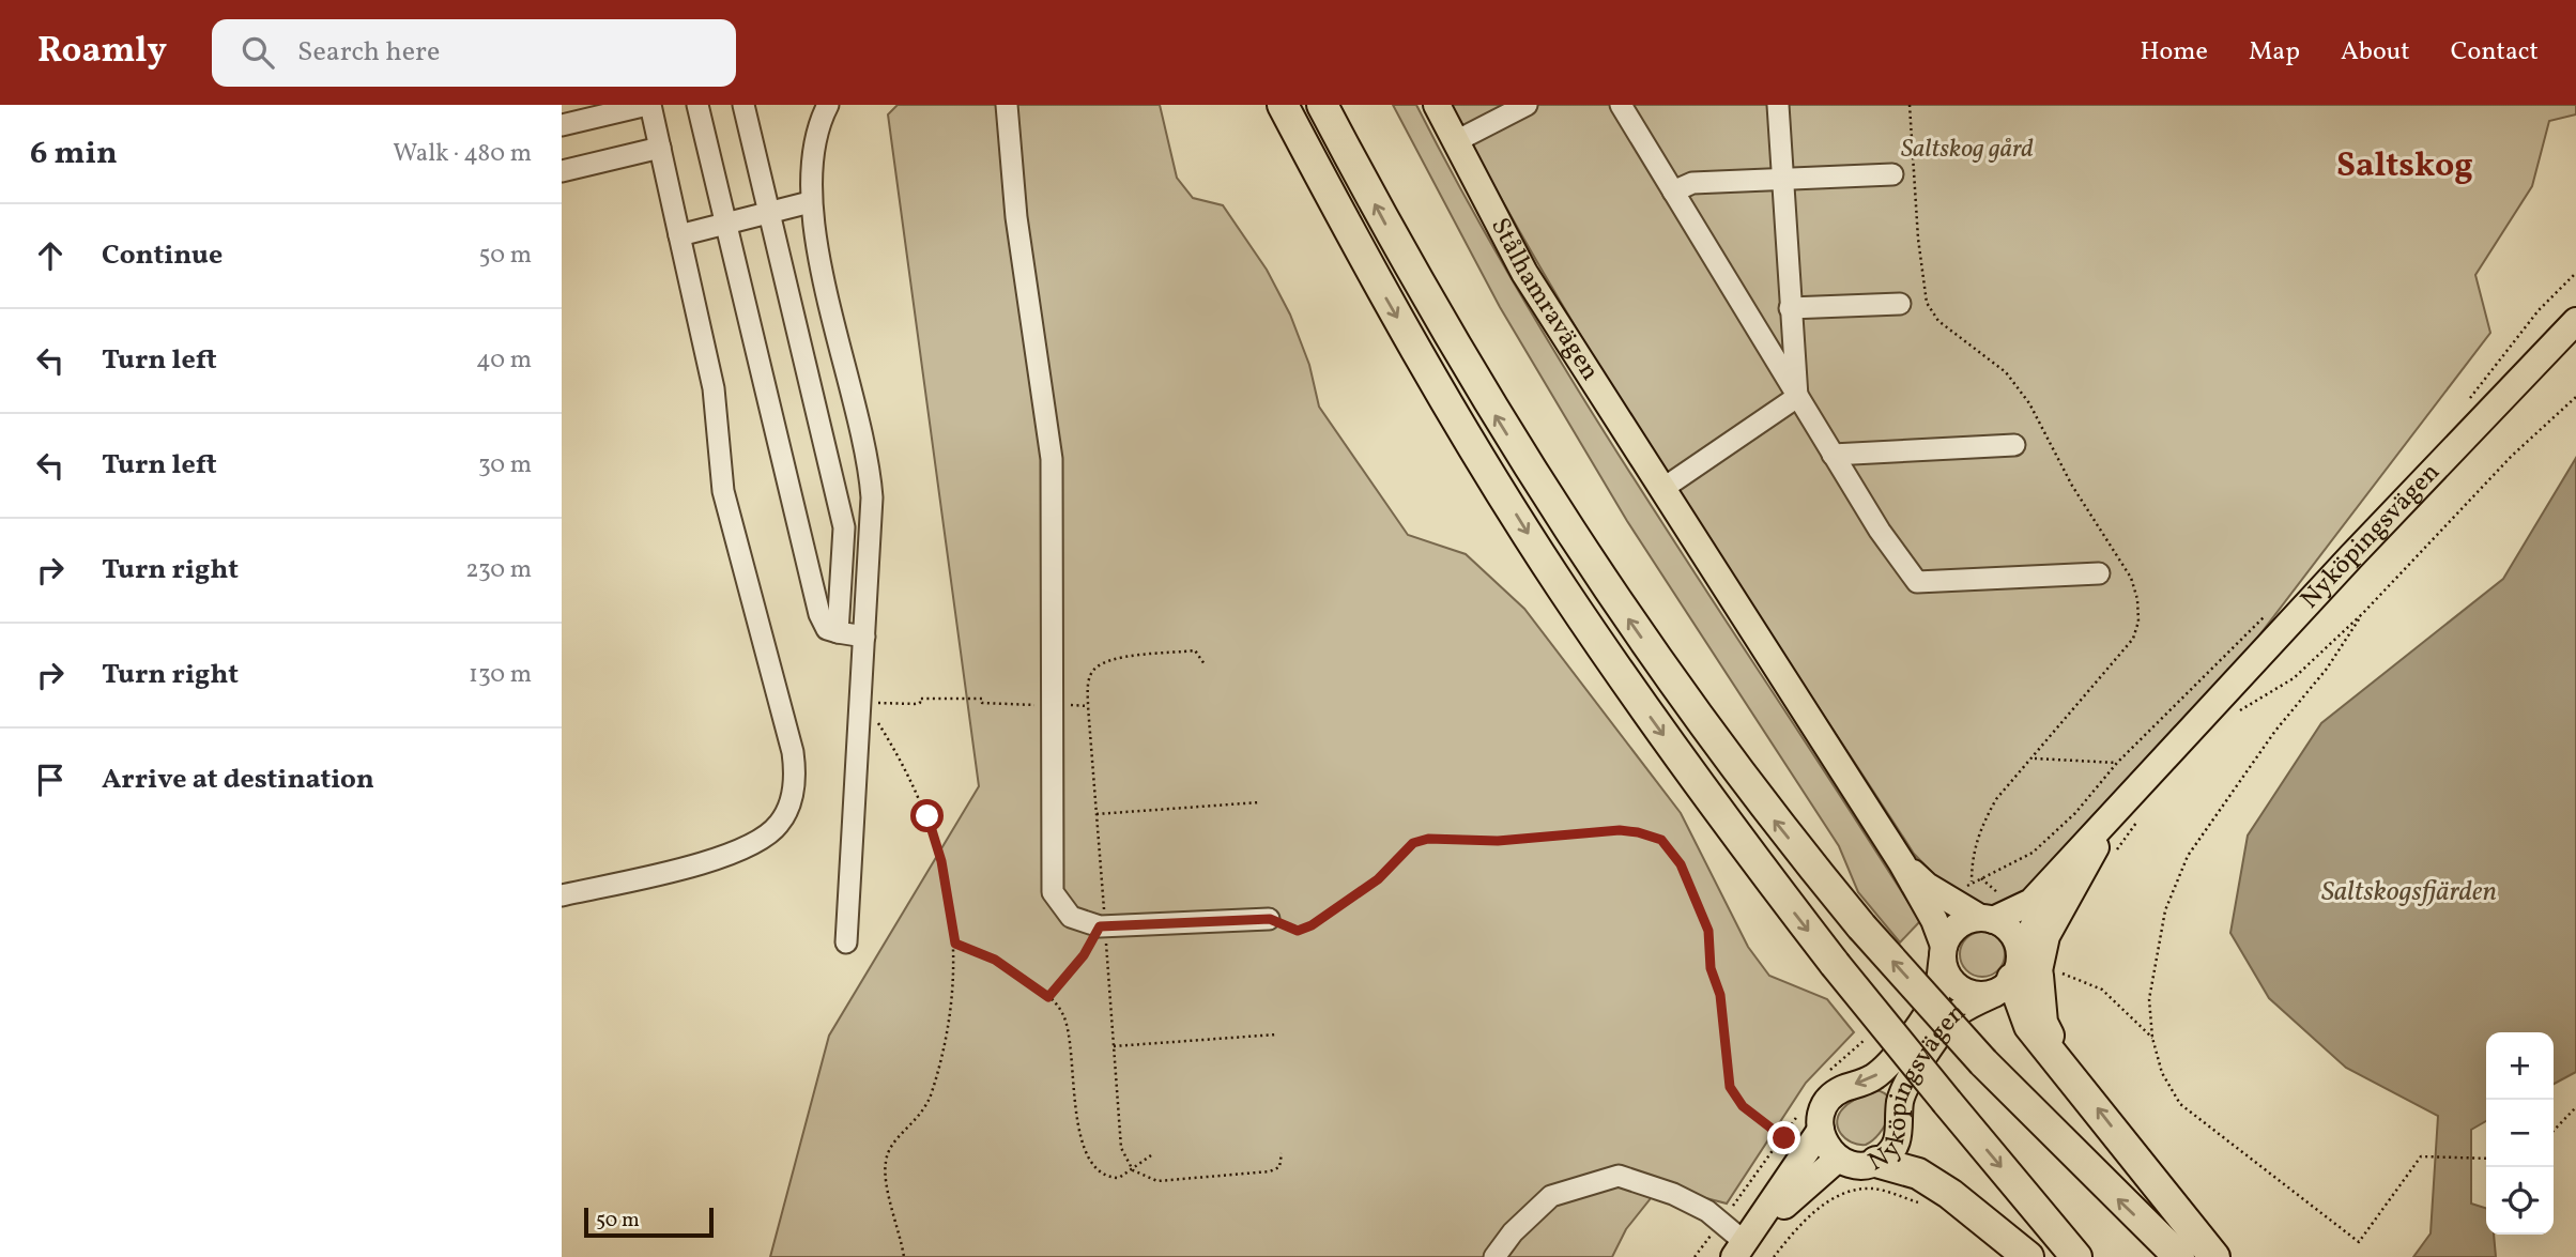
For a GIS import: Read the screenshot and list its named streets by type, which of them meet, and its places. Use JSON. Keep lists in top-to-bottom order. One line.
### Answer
{"streets":{"main road":["Stålhamravägen","Nyköpingsvägen"]},"crossings":[["Stålhamravägen","Nyköpingsvägen"]],"districts":["Saltskog"],"water":["Saltskogsfjärden"],"parks":["Saltskog gård"],"scale_bar":"50 m","page":{"header":"Roamly","search":"Search here","nav":["Home","Map","About","Contact"],"heading":["6 min","Walk · 480 m"],"list":[["Continue","50 m"],["Turn left","40 m"],["Turn left","30 m"],["Turn right","230 m"],["Turn right","130 m"],"Arrive at destination"],"map_buttons":["+","−"],"scale":"50 m"}}
